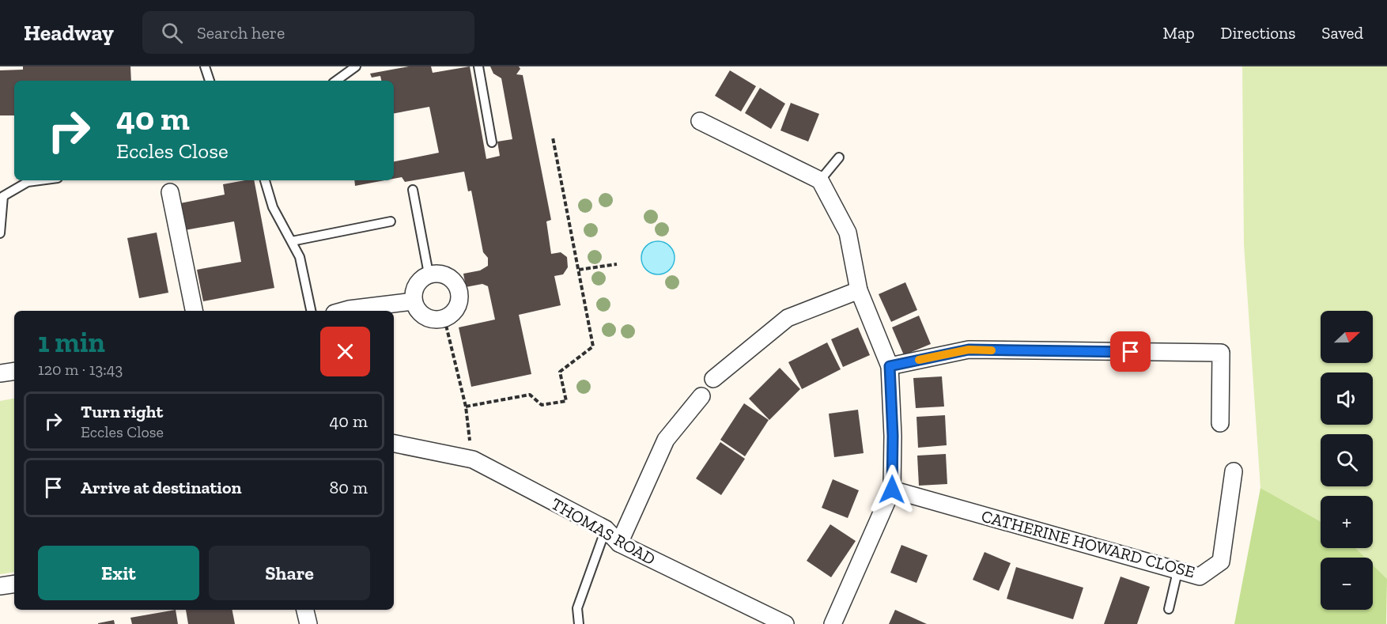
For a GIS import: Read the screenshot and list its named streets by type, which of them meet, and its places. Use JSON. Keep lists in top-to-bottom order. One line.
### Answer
{"streets":{"street":["THOMAS ROAD","CATHERINE HOWARD CLOSE"]},"north":"right","page":{"header":"Headway","search":"Search here","nav":["Map","Directions","Saved"],"turn":["40 m","Eccles Close"],"map_buttons":["+","−"],"heading":["1 min","120 m · 13:43"],"list":[{"name":"Turn right","note":"Eccles Close","value":"40 m"},{"name":"Arrive at destination","value":"80 m"}],"buttons":["Exit","Share"]}}
